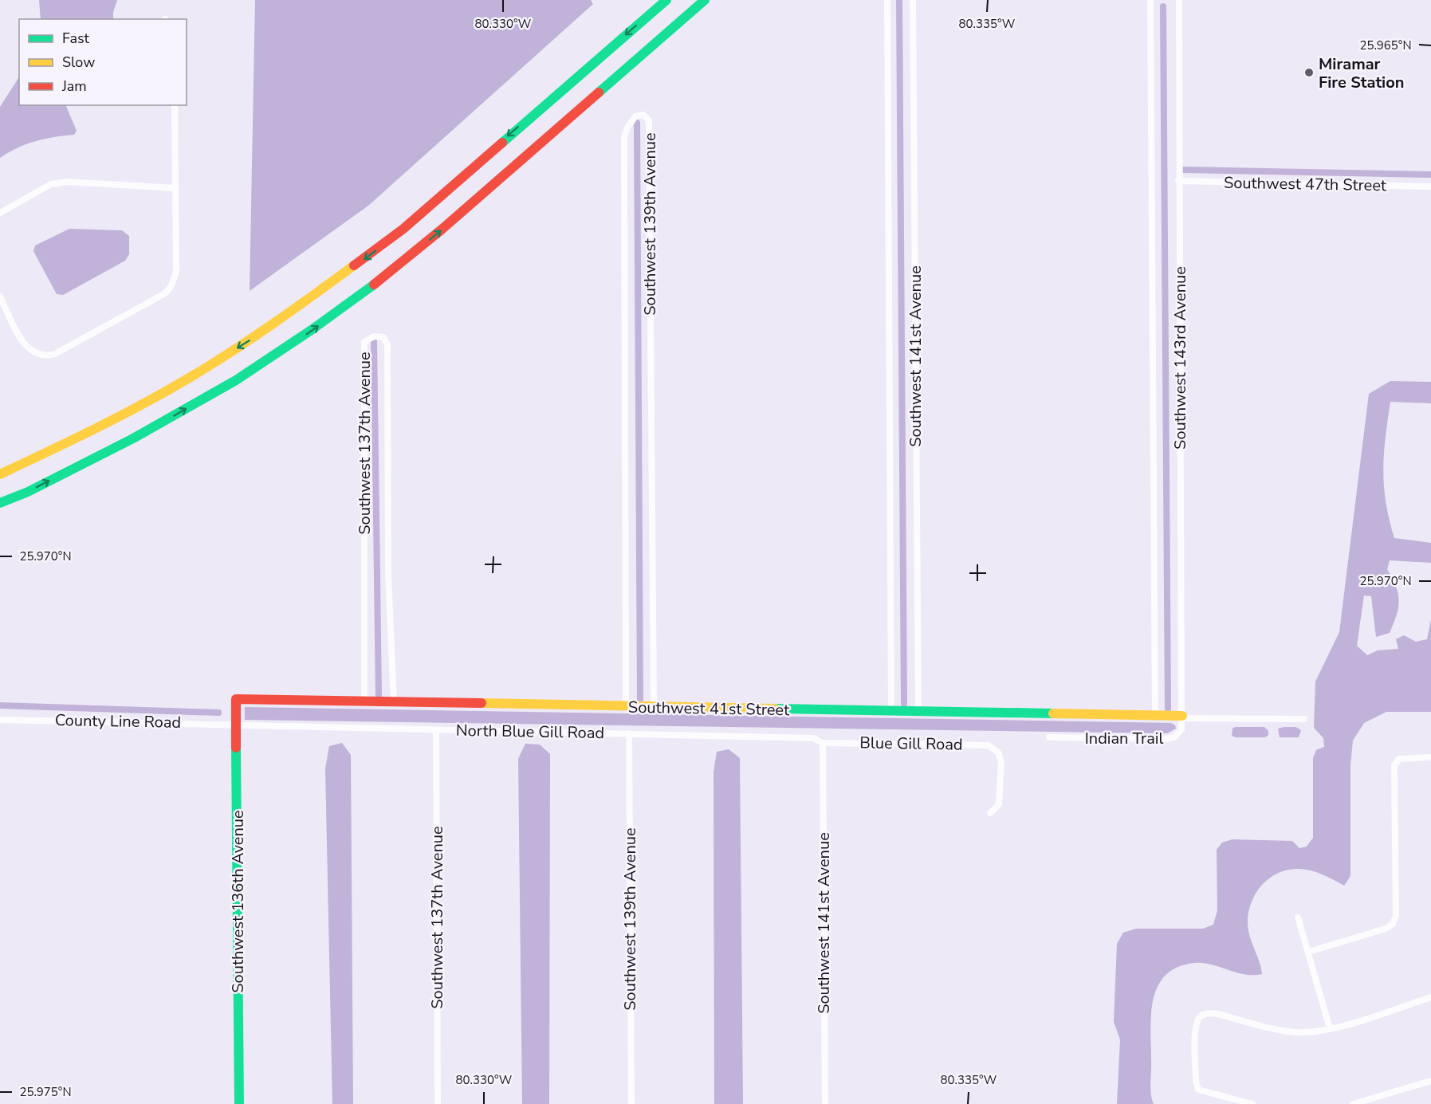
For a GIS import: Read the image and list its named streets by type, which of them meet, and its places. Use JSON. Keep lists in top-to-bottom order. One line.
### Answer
{"streets":{"main road":["Southwest 41st Street","Southwest 136th Avenue"],"street":["Southwest 47th Street","Southwest 139th Avenue","Southwest 141st Avenue","Southwest 143rd Avenue","Southwest 137th Avenue","County Line Road","North Blue Gill Road","Indian Trail","Blue Gill Road"]},"crossings":[["Southwest 47th Street","Southwest 143rd Avenue"],["Southwest 139th Avenue","Southwest 41st Street"],["Southwest 139th Avenue","North Blue Gill Road"],["Southwest 141st Avenue","Southwest 41st Street"],["Southwest 141st Avenue","North Blue Gill Road"],["Southwest 141st Avenue","Blue Gill Road"],["Southwest 143rd Avenue","Southwest 41st Street"],["Southwest 143rd Avenue","Indian Trail"],["Southwest 137th Avenue","Southwest 41st Street"],["Southwest 137th Avenue","North Blue Gill Road"],["Southwest 41st Street","Indian Trail"],["Southwest 41st Street","Southwest 136th Avenue"],["County Line Road","North Blue Gill Road"],["County Line Road","Southwest 136th Avenue"],["North Blue Gill Road","Blue Gill Road"],["North Blue Gill Road","Southwest 136th Avenue"]],"places":["Miramar Fire Station"],"legend":["Fast","Slow","Jam"],"coordinates":["80.330°W","80.335°W","25.965°N","25.970°N","25.975°N"]}
